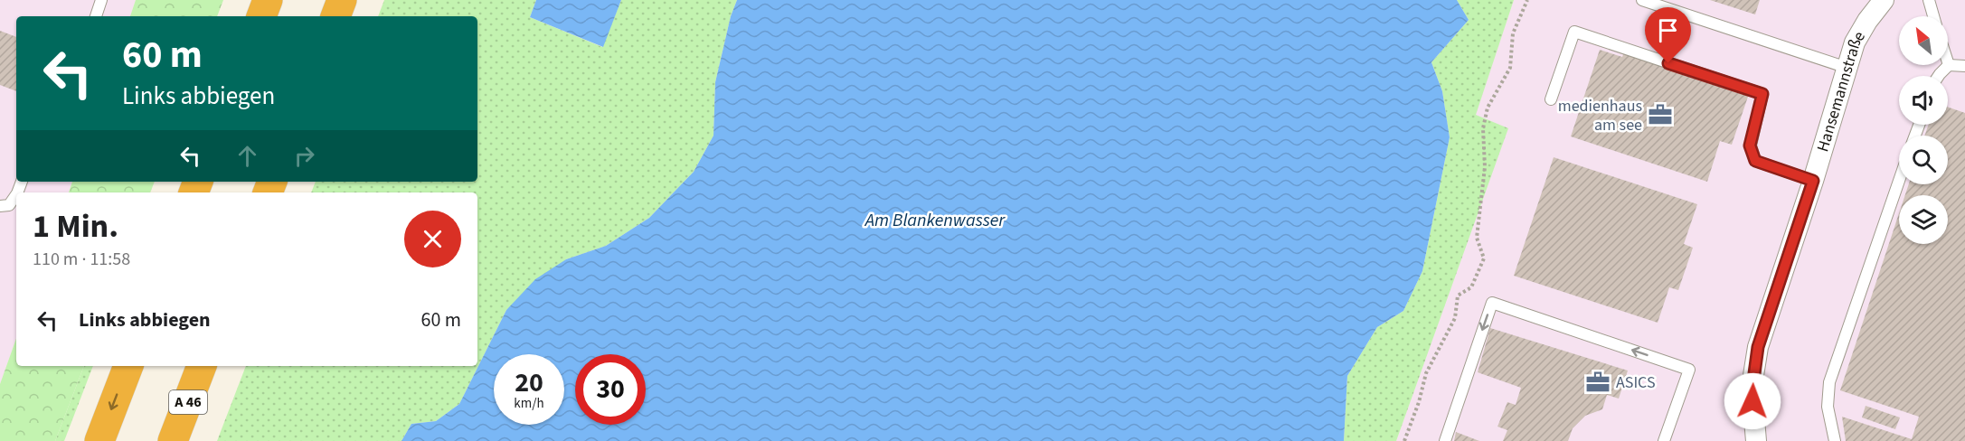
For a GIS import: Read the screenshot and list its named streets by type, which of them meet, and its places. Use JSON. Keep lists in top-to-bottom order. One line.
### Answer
{"streets":{"highway":["A 46"],"street":["Hansemannstraße"]},"water":["Am Blankenwasser"],"places":{"office":["medienhaus am see","ASICS"]},"north":"top left","page":{"turn":["60 m","Links abbiegen"],"heading":["1 Min.","110 m · 11:58"],"list":[{"name":"Links abbiegen","value":"60 m"}],"speed":"20 km/h","limit":"30"}}
